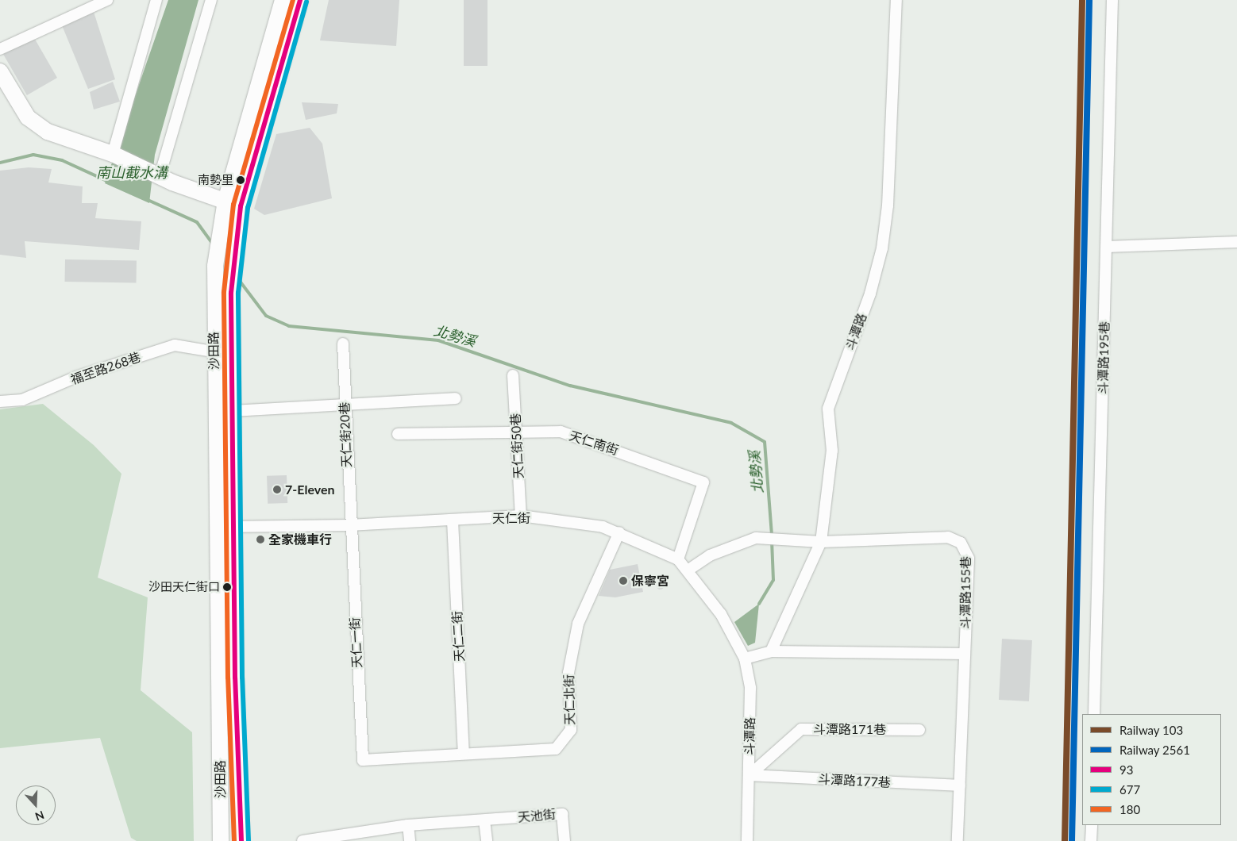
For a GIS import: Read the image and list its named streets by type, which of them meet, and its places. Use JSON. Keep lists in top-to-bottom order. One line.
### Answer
{"streets":{"street":["斗潭路","沙田路","斗潭路195巷","福至路268巷","天仁街20巷","天仁南街","天仁街50巷","天仁街","斗潭路155巷","天仁二街","天仁一街","天仁北街","斗潭路171巷","斗潭路177巷","天池街"]},"crossings":[["斗潭路","天仁街"],["斗潭路","斗潭路155巷"],["斗潭路","斗潭路171巷"],["斗潭路","斗潭路177巷"],["沙田路","福至路268巷"],["沙田路","天仁街"],["天仁街20巷","天仁街"],["天仁街20巷","天仁一街"],["天仁南街","天仁街50巷"],["天仁南街","天仁街"],["天仁街50巷","天仁街"],["天仁街","斗潭路155巷"],["天仁街","天仁二街"],["天仁街","天仁一街"],["天仁街","天仁北街"],["斗潭路155巷","斗潭路177巷"],["天仁二街","天仁北街"],["天仁一街","天仁北街"],["斗潭路171巷","斗潭路177巷"]],"water":["南山截水溝","北勢溪"],"places":["南勢里","7-Eleven","全家機車行","保寧宮","沙田天仁街口"],"lines":["rail line 103","rail line 2561","transit line 93","transit line 180","transit line 677"],"legend":["Railway 103","Railway 2561","93","677","180"],"north":"bottom"}
